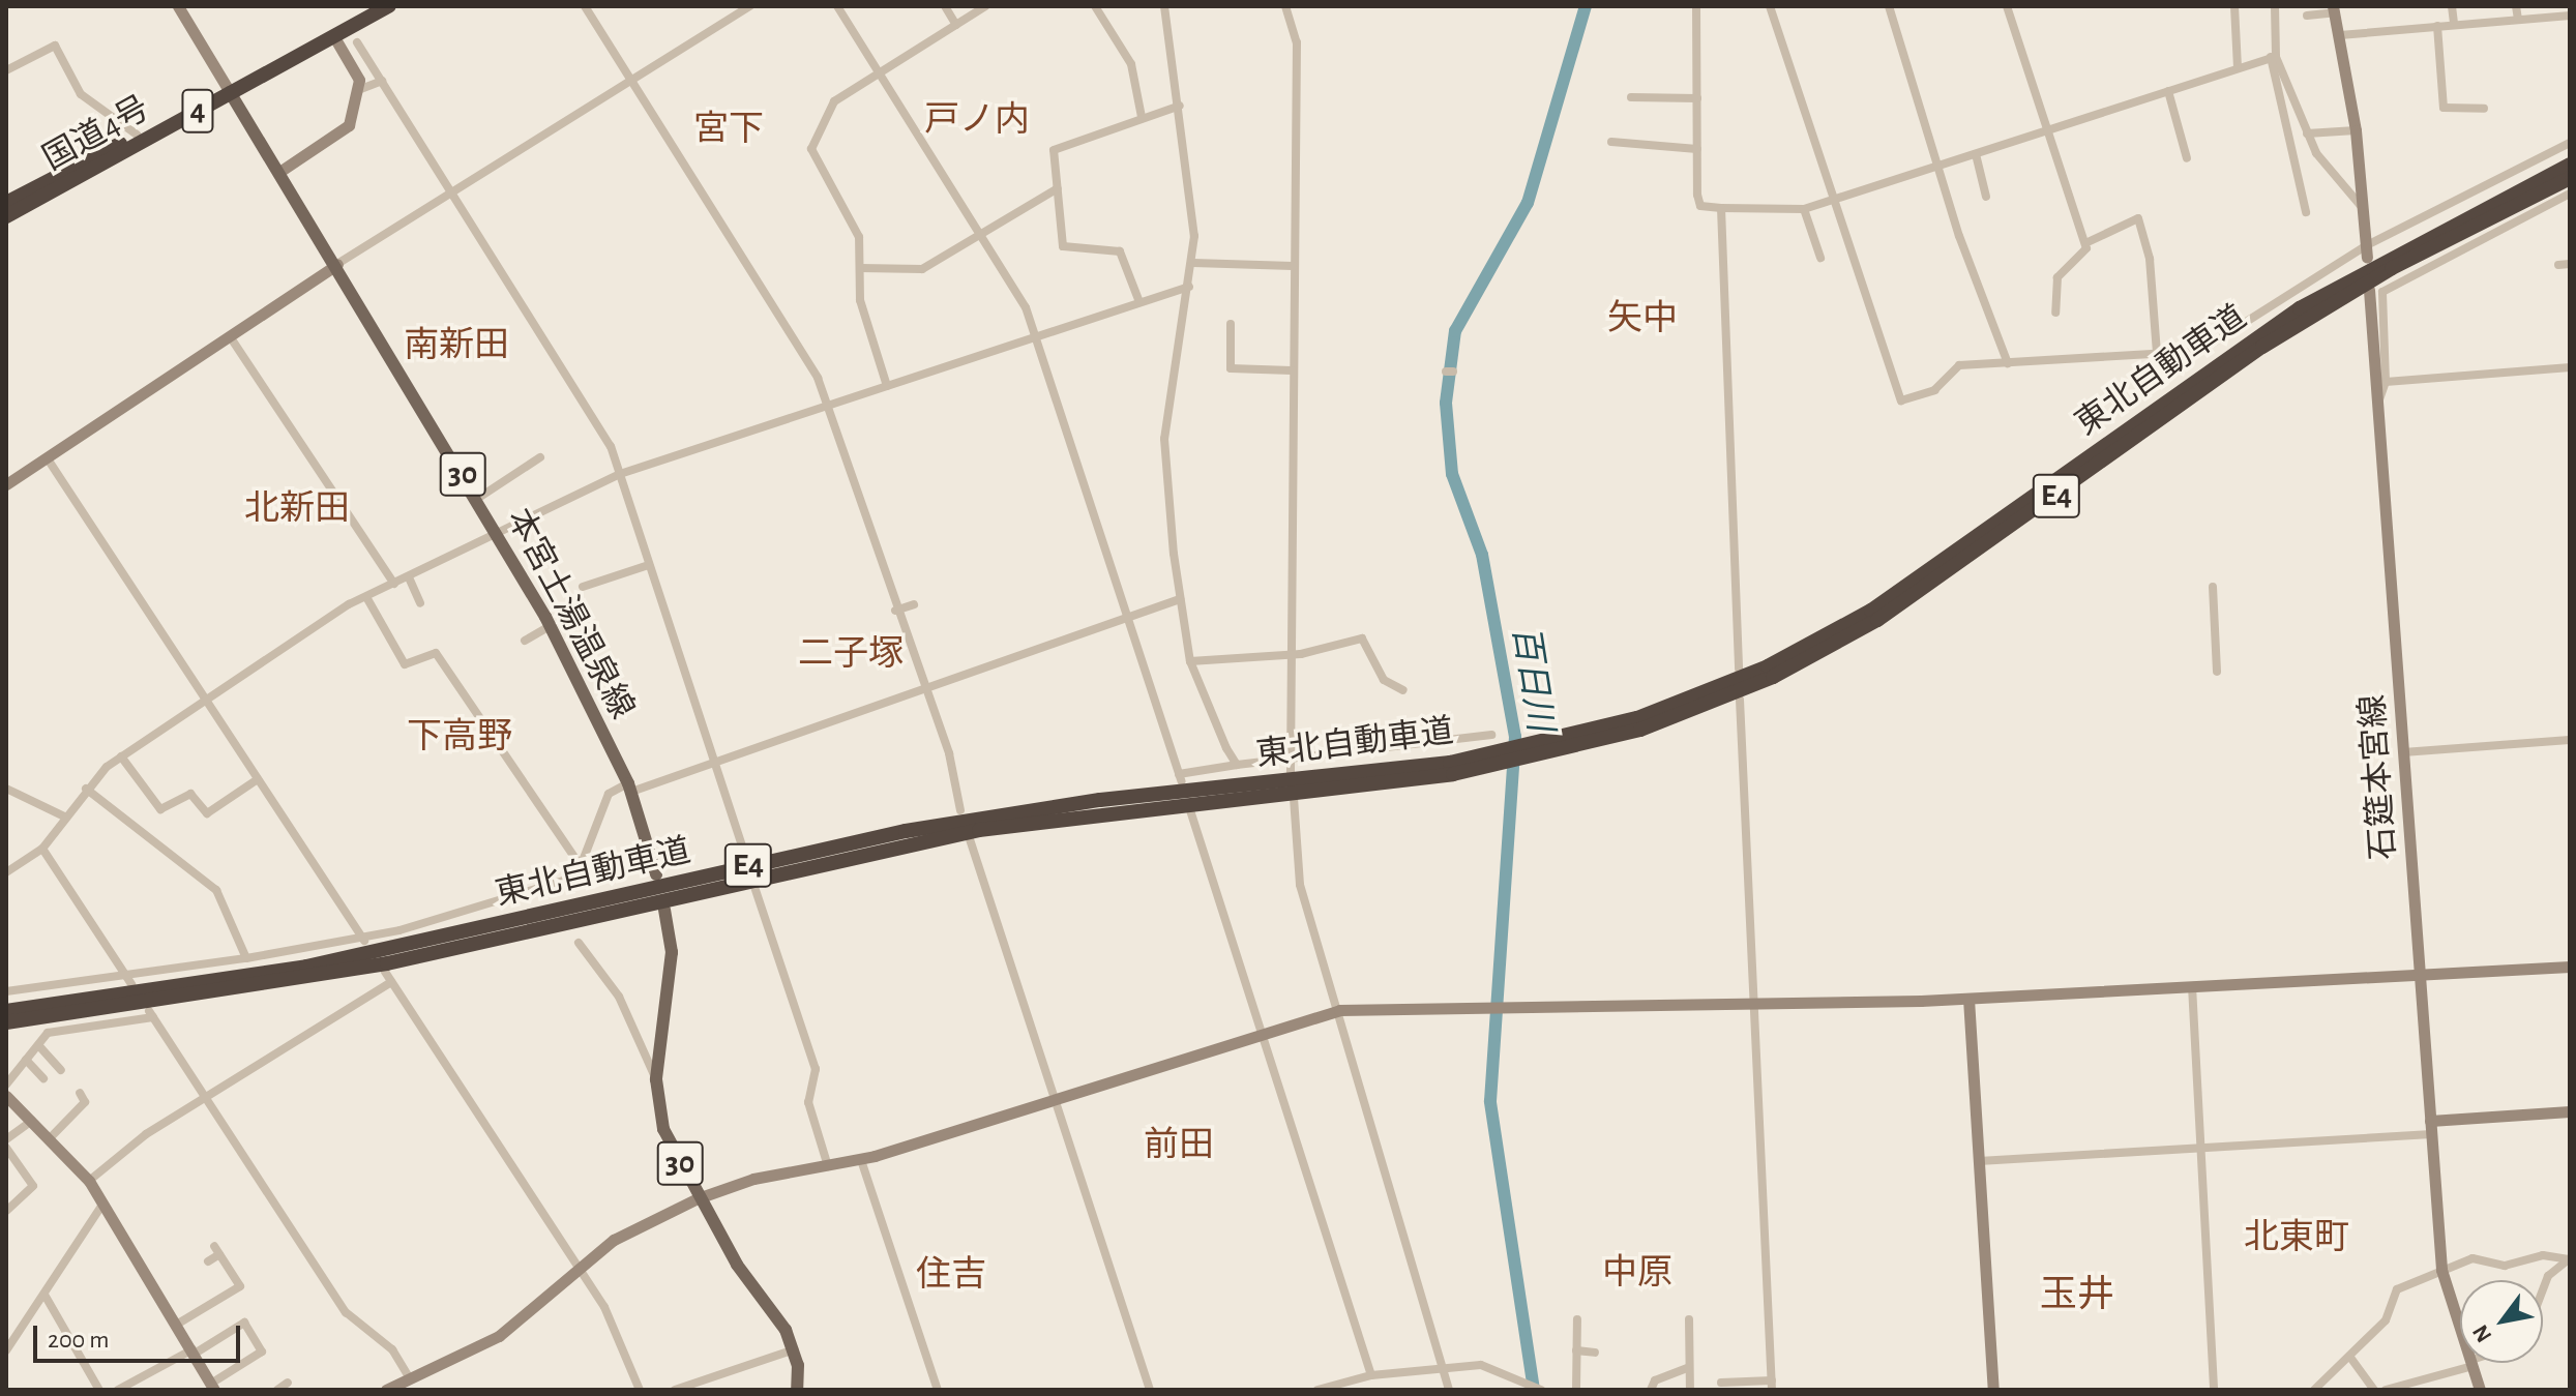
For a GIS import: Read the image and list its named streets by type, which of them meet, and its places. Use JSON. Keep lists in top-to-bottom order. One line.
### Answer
{"streets":{"highway":["4","国道4号","東北自動車道","E4"],"main road":["30","本宮土湯温泉線"],"street":["石筵本宮線"]},"crossings":[["国道4号","本宮土湯温泉線"]],"districts":["戸ノ内","宮下","矢中","南新田","北新田","二子塚","下高野","前田","北東町","中原","住吉","玉井"],"water":["百日川"],"scale_bar":"200 m","north":"bottom left"}
